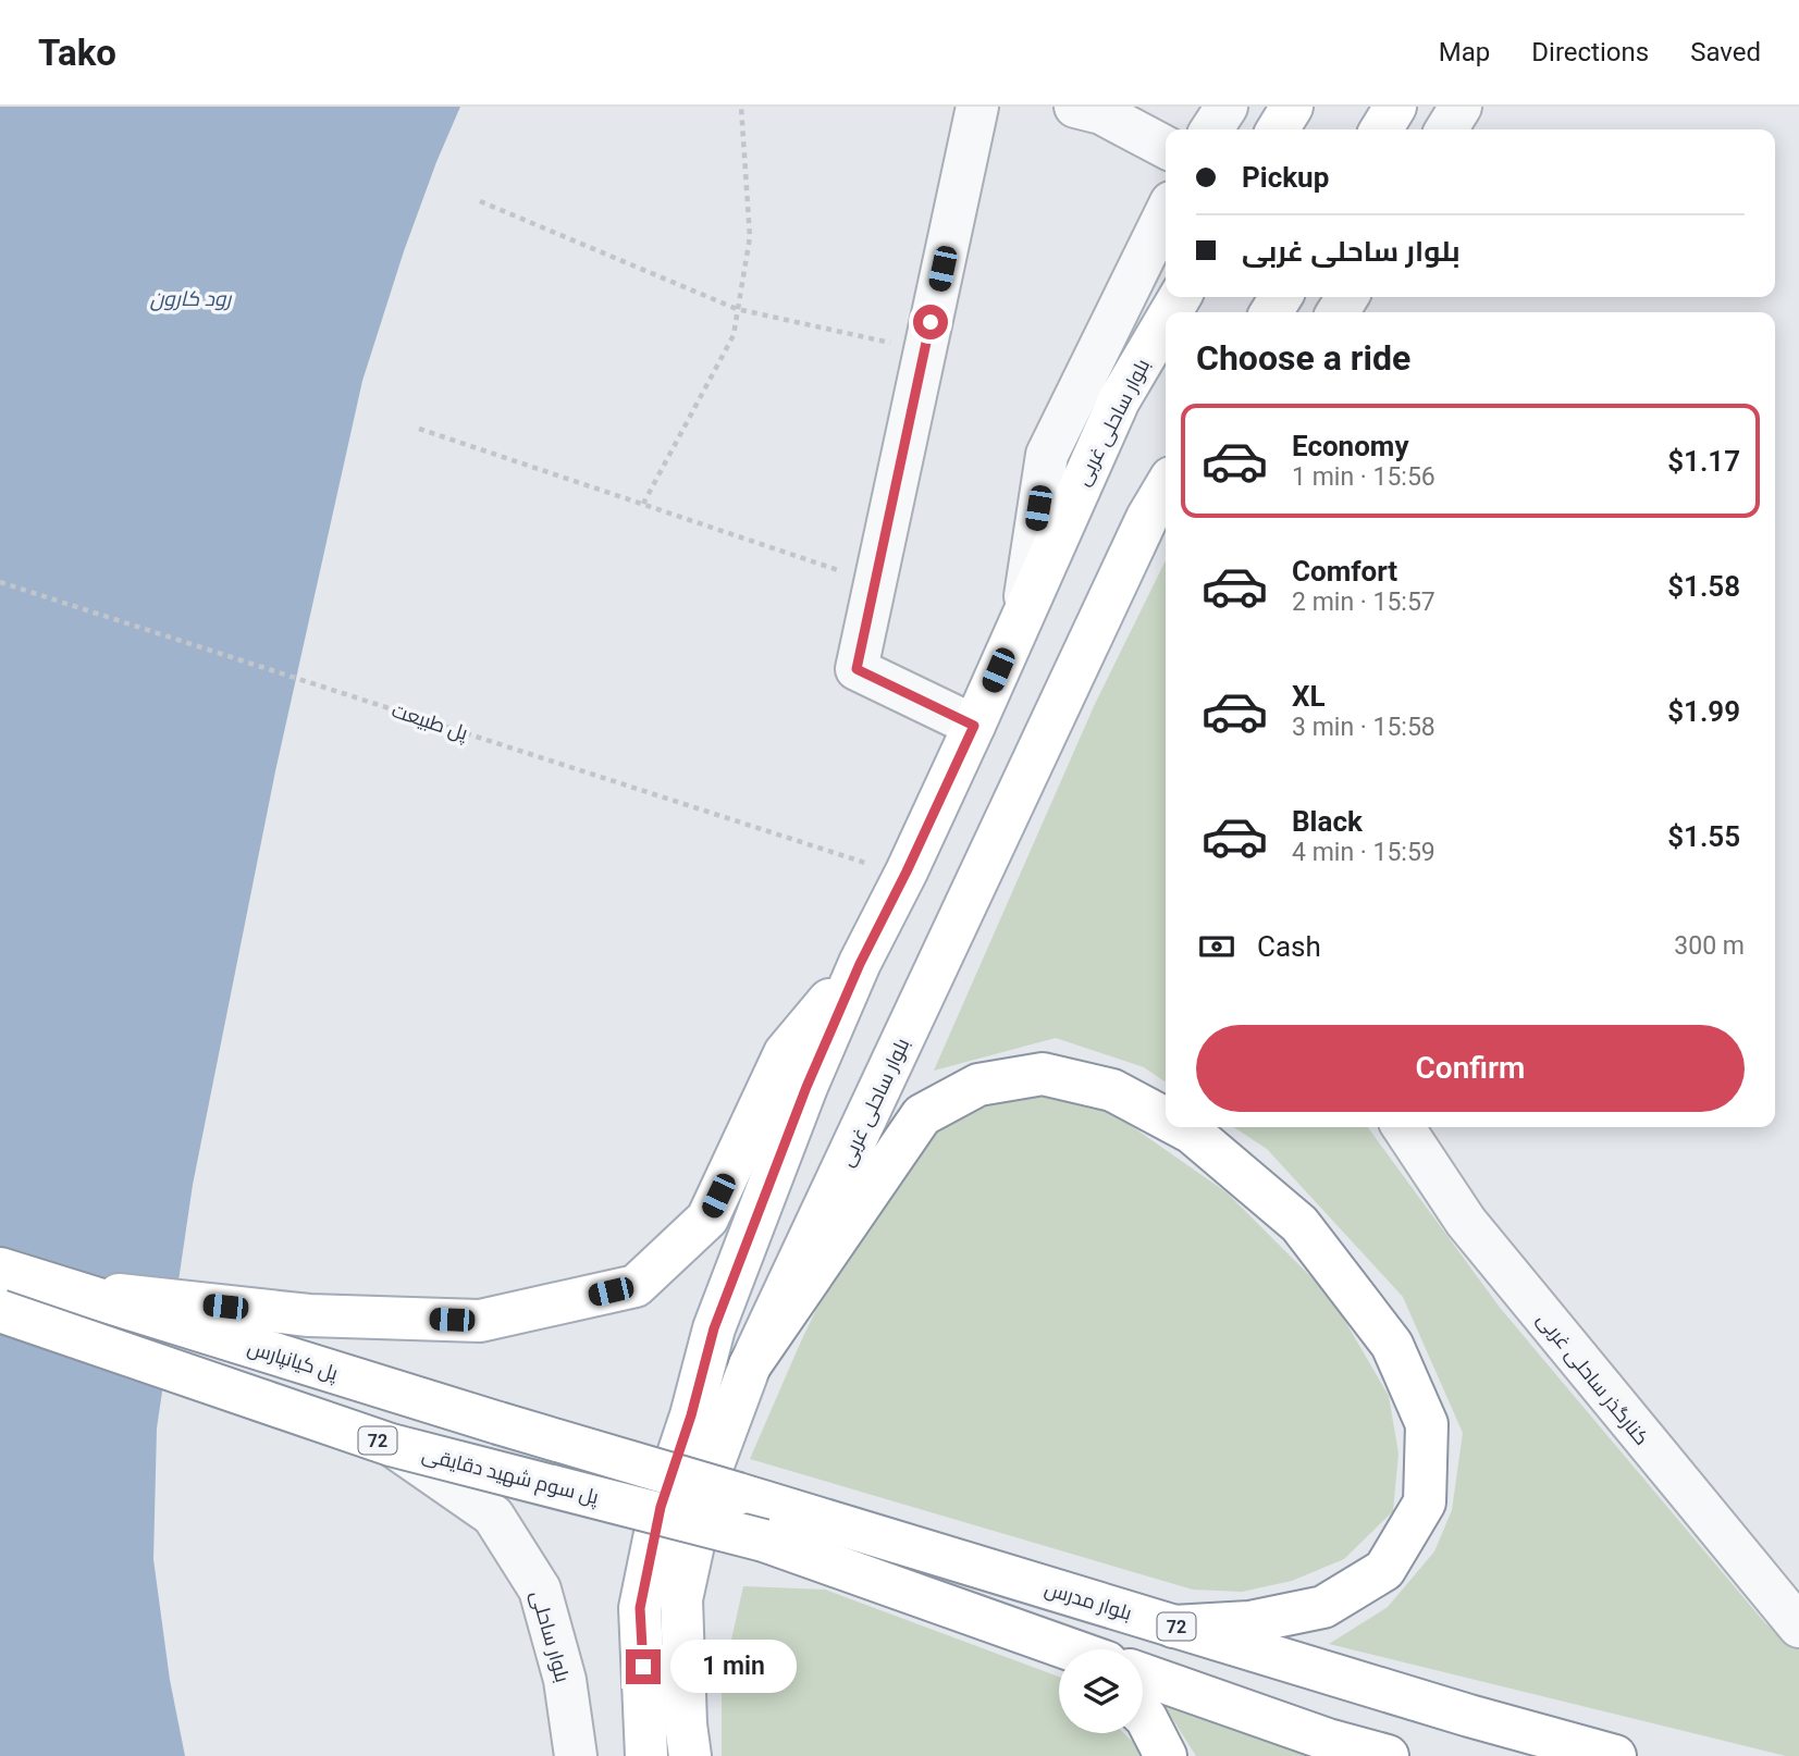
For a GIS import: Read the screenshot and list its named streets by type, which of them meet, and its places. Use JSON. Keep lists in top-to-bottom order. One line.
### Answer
{"streets":{"main road":["بلوار ساحلی غربی","پل کیانپارس","72","پل سوم شهید دقایقی","بلوار مدرس"],"street":["کنارگذر ساحلی غربی","بلوار ساحلی"],"path":["پل طبیعت"]},"crossings":[["پل کیانپارس","بلوار مدرس"],["72","پل سوم شهید دقایقی"],["پل سوم شهید دقایقی","بلوار ساحلی"]],"water":["رود کارون"],"page":{"header":"Tako","nav":["Map","Directions","Saved"],"banner":["Pickup","بلوار ساحلی غربی"],"heading":"Choose a ride","list":[{"name":"Economy","note":"1 min · 15:56","value":"$1.17"},{"name":"Comfort","note":"2 min · 15:57","value":"$1.58"},{"name":"XL","note":"3 min · 15:58","value":"$1.99"},{"name":"Black","note":"4 min · 15:59","value":"$1.55"}],"pay":["Cash","300 m"],"buttons":"Confirm","bubble":"1 min"}}
